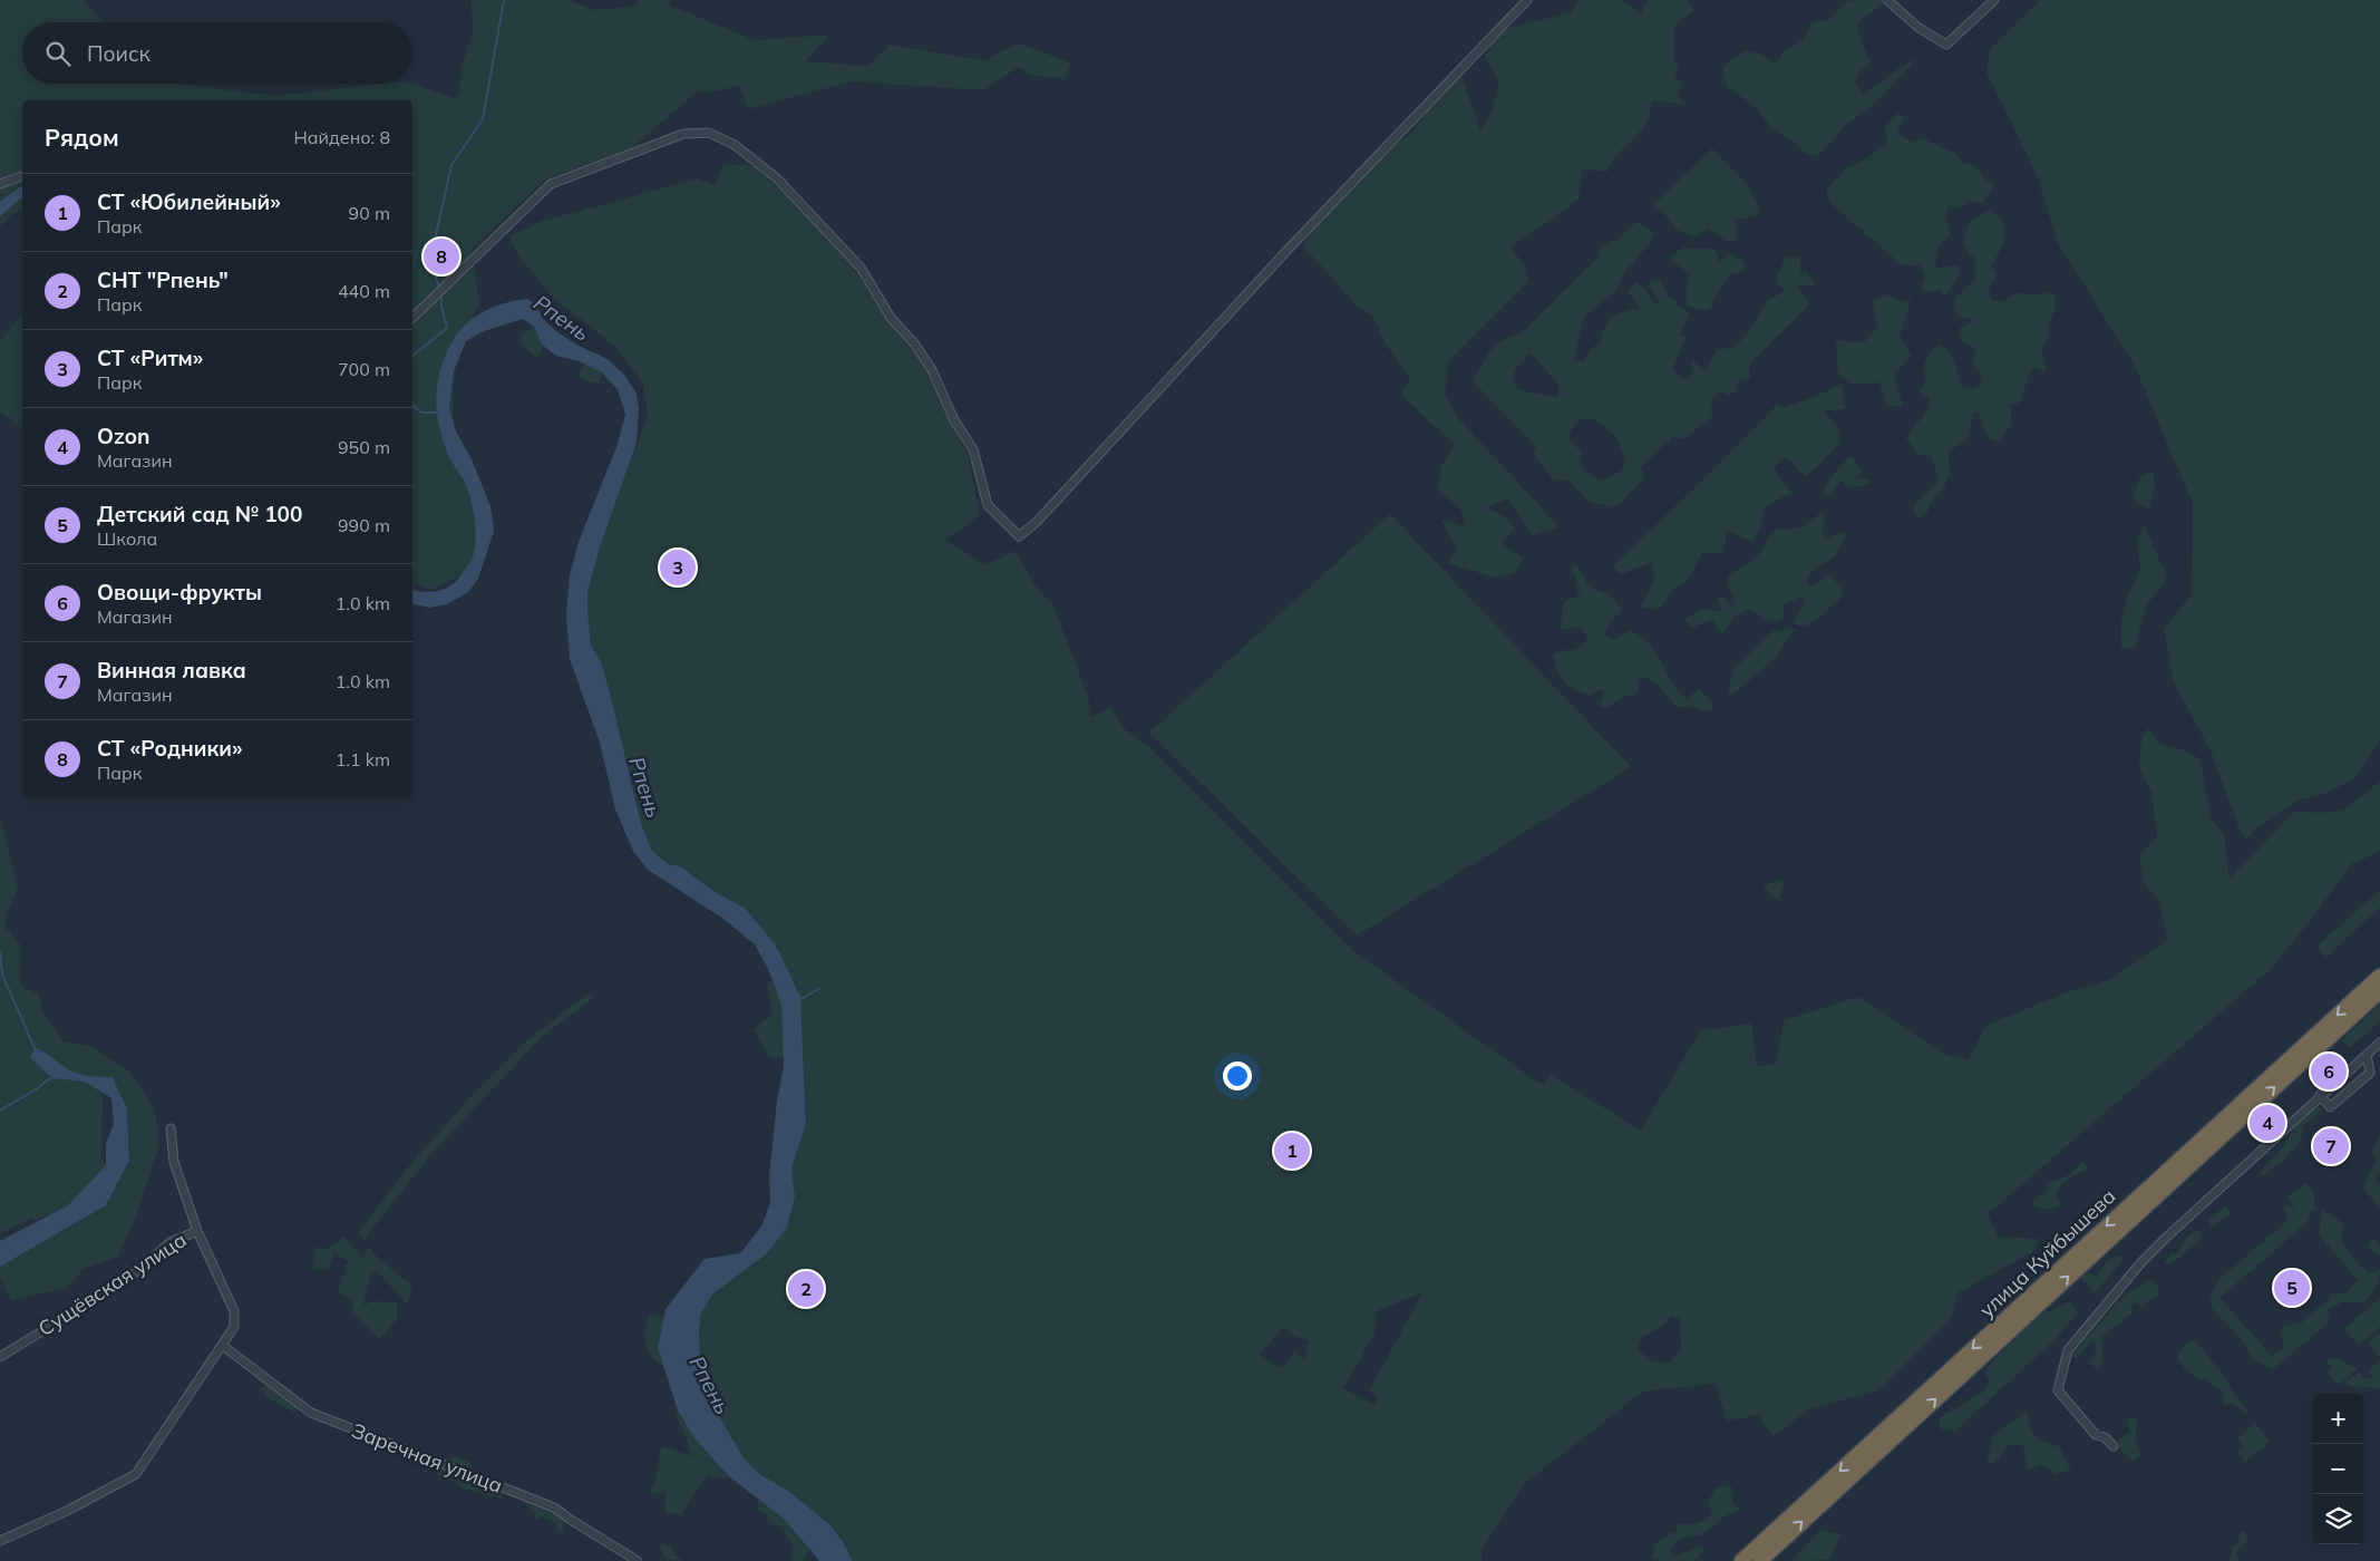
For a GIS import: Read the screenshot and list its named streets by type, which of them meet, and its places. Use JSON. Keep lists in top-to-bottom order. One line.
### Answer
{"streets":{"highway":["улица Куйбышева"],"street":["Сущёвская улица","Заречная улица"]},"water":["Рпень"],"page":{"search":"Поиск","heading":["Рядом","Найдено: 8"],"list":[{"mark":"1","name":"СТ «Юбилейный»","note":"Парк","value":"90 m"},{"mark":"2","name":"СНТ \"Рпень\"","note":"Парк","value":"440 m"},{"mark":"3","name":"СТ «Ритм»","note":"Парк","value":"700 m"},{"mark":"4","name":"Ozon","note":"Магазин","value":"950 m"},{"mark":"5","name":"Детский сад № 100","note":"Школа","value":"990 m"},{"mark":"6","name":"Овощи-фрукты","note":"Магазин","value":"1.0 km"},{"mark":"7","name":"Винная лавка","note":"Магазин","value":"1.0 km"},{"mark":"8","name":"СТ «Родники»","note":"Парк","value":"1.1 km"}],"pins":["8","3","6","4","7","1","5","2"],"map_buttons":["+","−"]}}
